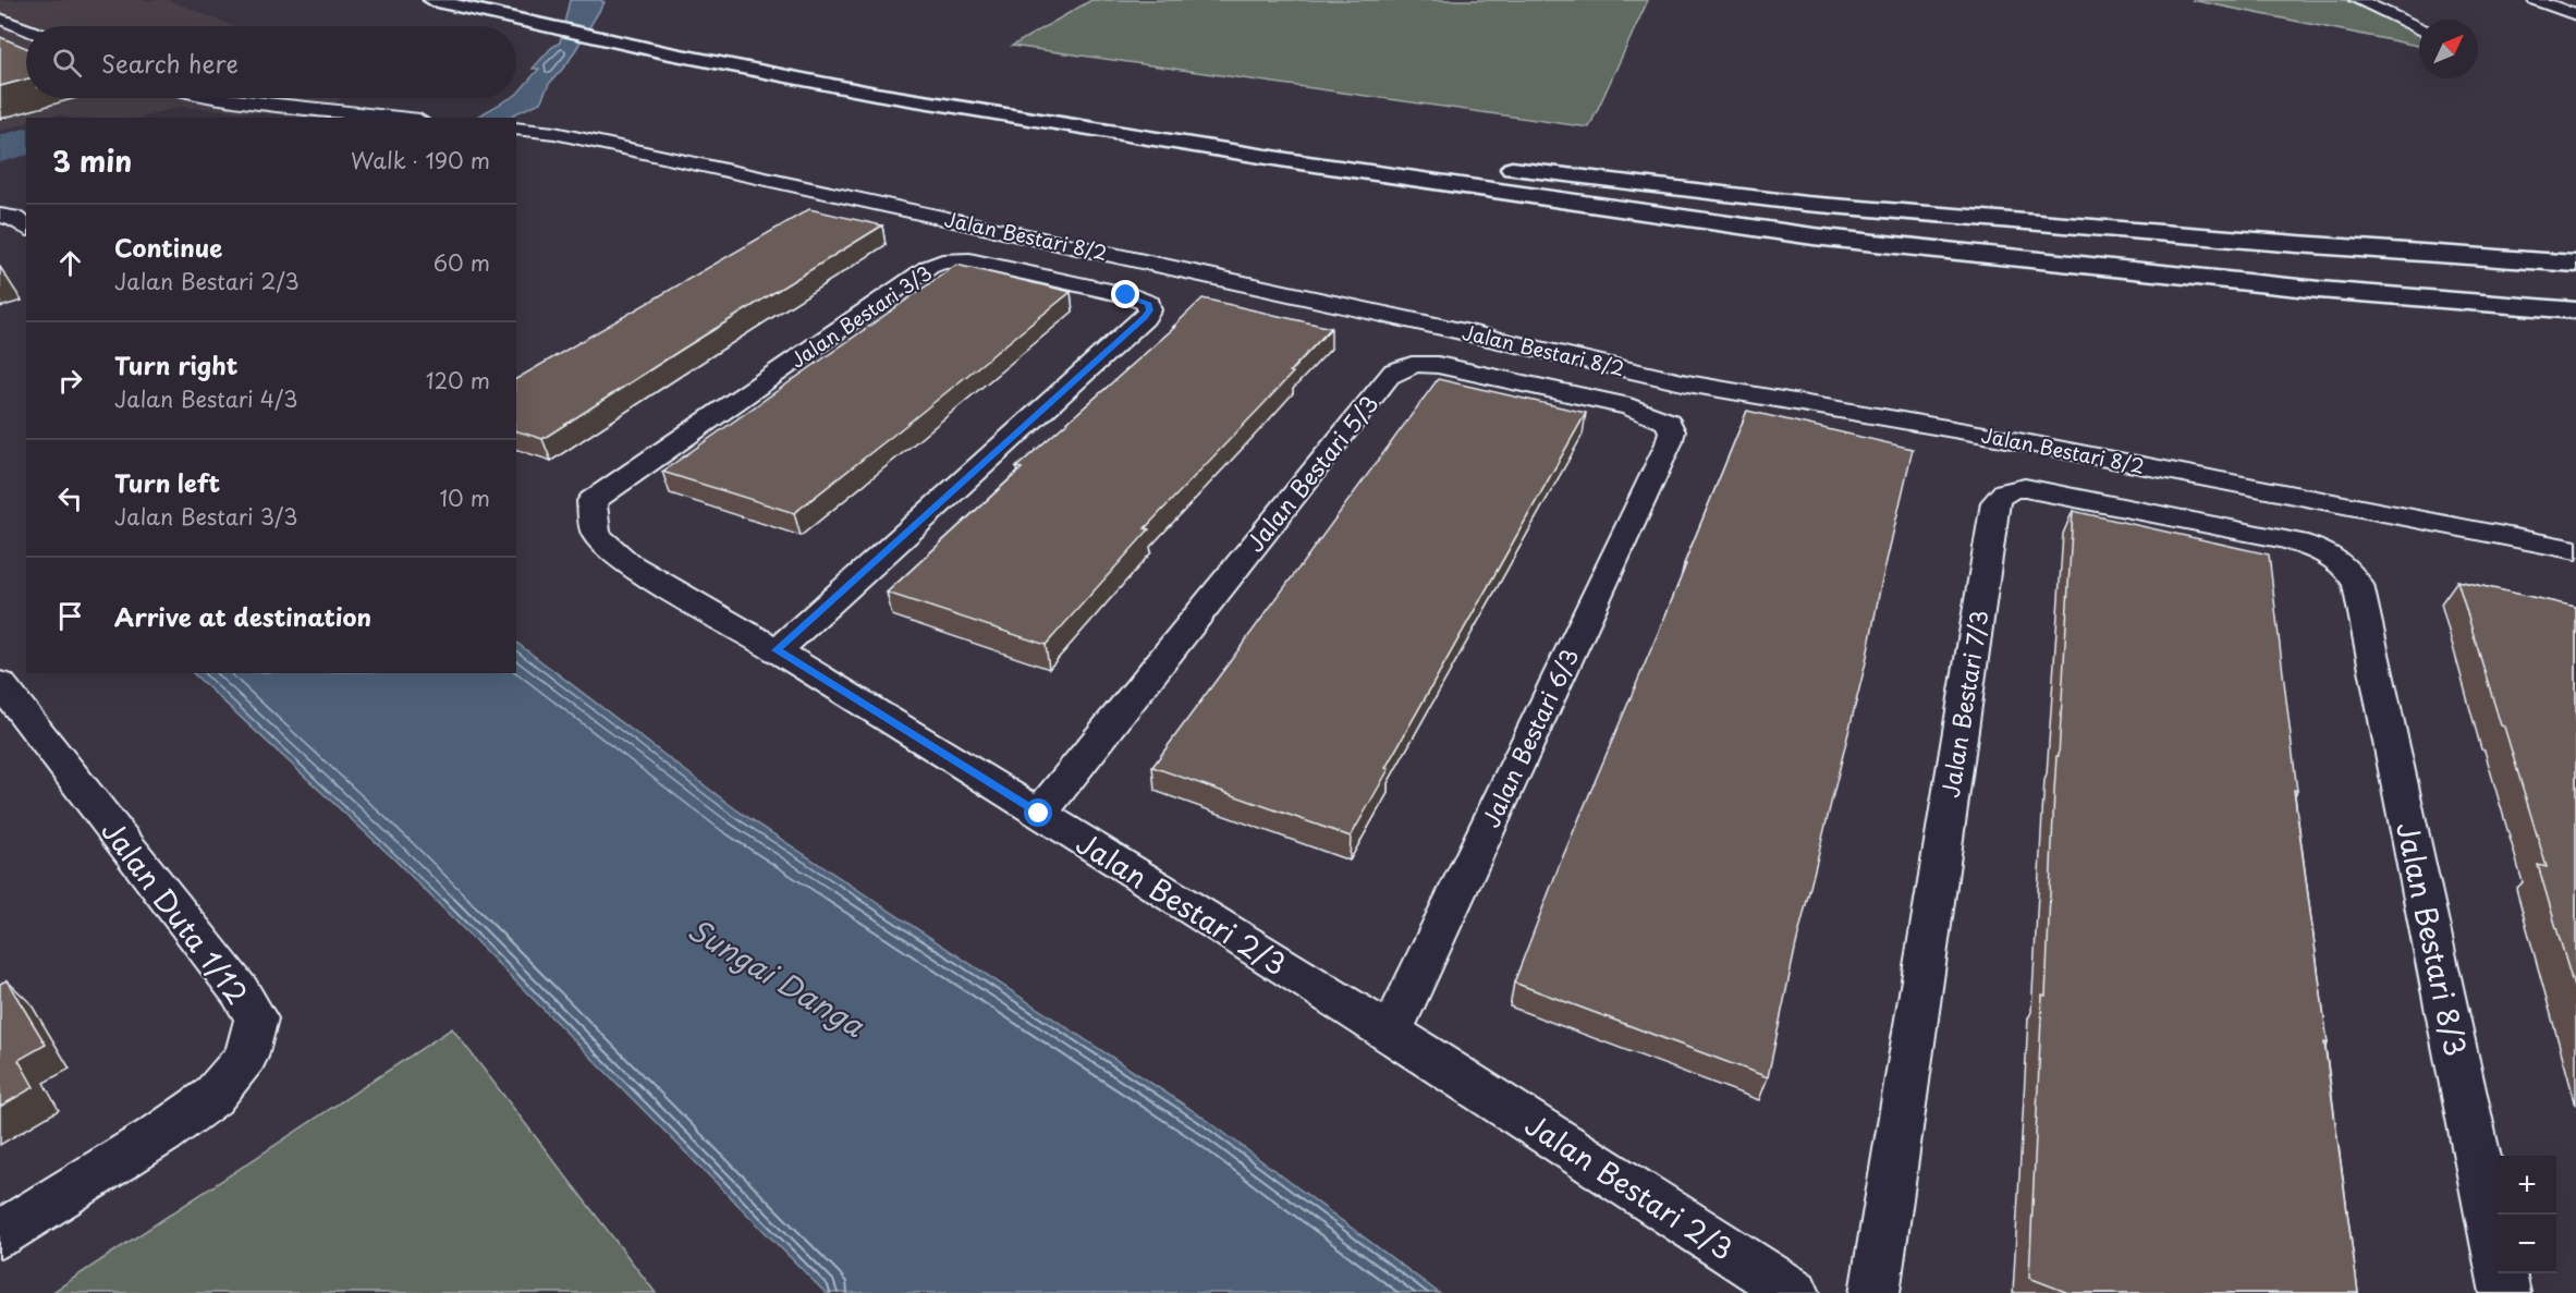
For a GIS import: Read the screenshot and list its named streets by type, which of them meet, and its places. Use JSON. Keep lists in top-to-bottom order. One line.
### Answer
{"streets":{"street":["Jalan Bestari 8/2","Jalan Bestari 3/3","Jalan Bestari 5/3","Jalan Bestari 7/3","Jalan Bestari 6/3","Jalan Bestari 2/3","Jalan Duta 1/12","Jalan Bestari 8/3"]},"crossings":[["Jalan Bestari 3/3","Jalan Bestari 2/3"],["Jalan Bestari 5/3","Jalan Bestari 6/3"],["Jalan Bestari 5/3","Jalan Bestari 2/3"],["Jalan Bestari 7/3","Jalan Bestari 8/3"],["Jalan Bestari 6/3","Jalan Bestari 2/3"]],"water":["Sungai Danga"],"north":"top right","page":{"search":"Search here","heading":["3 min","Walk · 190 m"],"list":[["Continue","Jalan Bestari 2/3","60 m"],["Turn right","Jalan Bestari 4/3","120 m"],["Turn left","Jalan Bestari 3/3","10 m"],"Arrive at destination"],"map_buttons":["+","−"]}}
